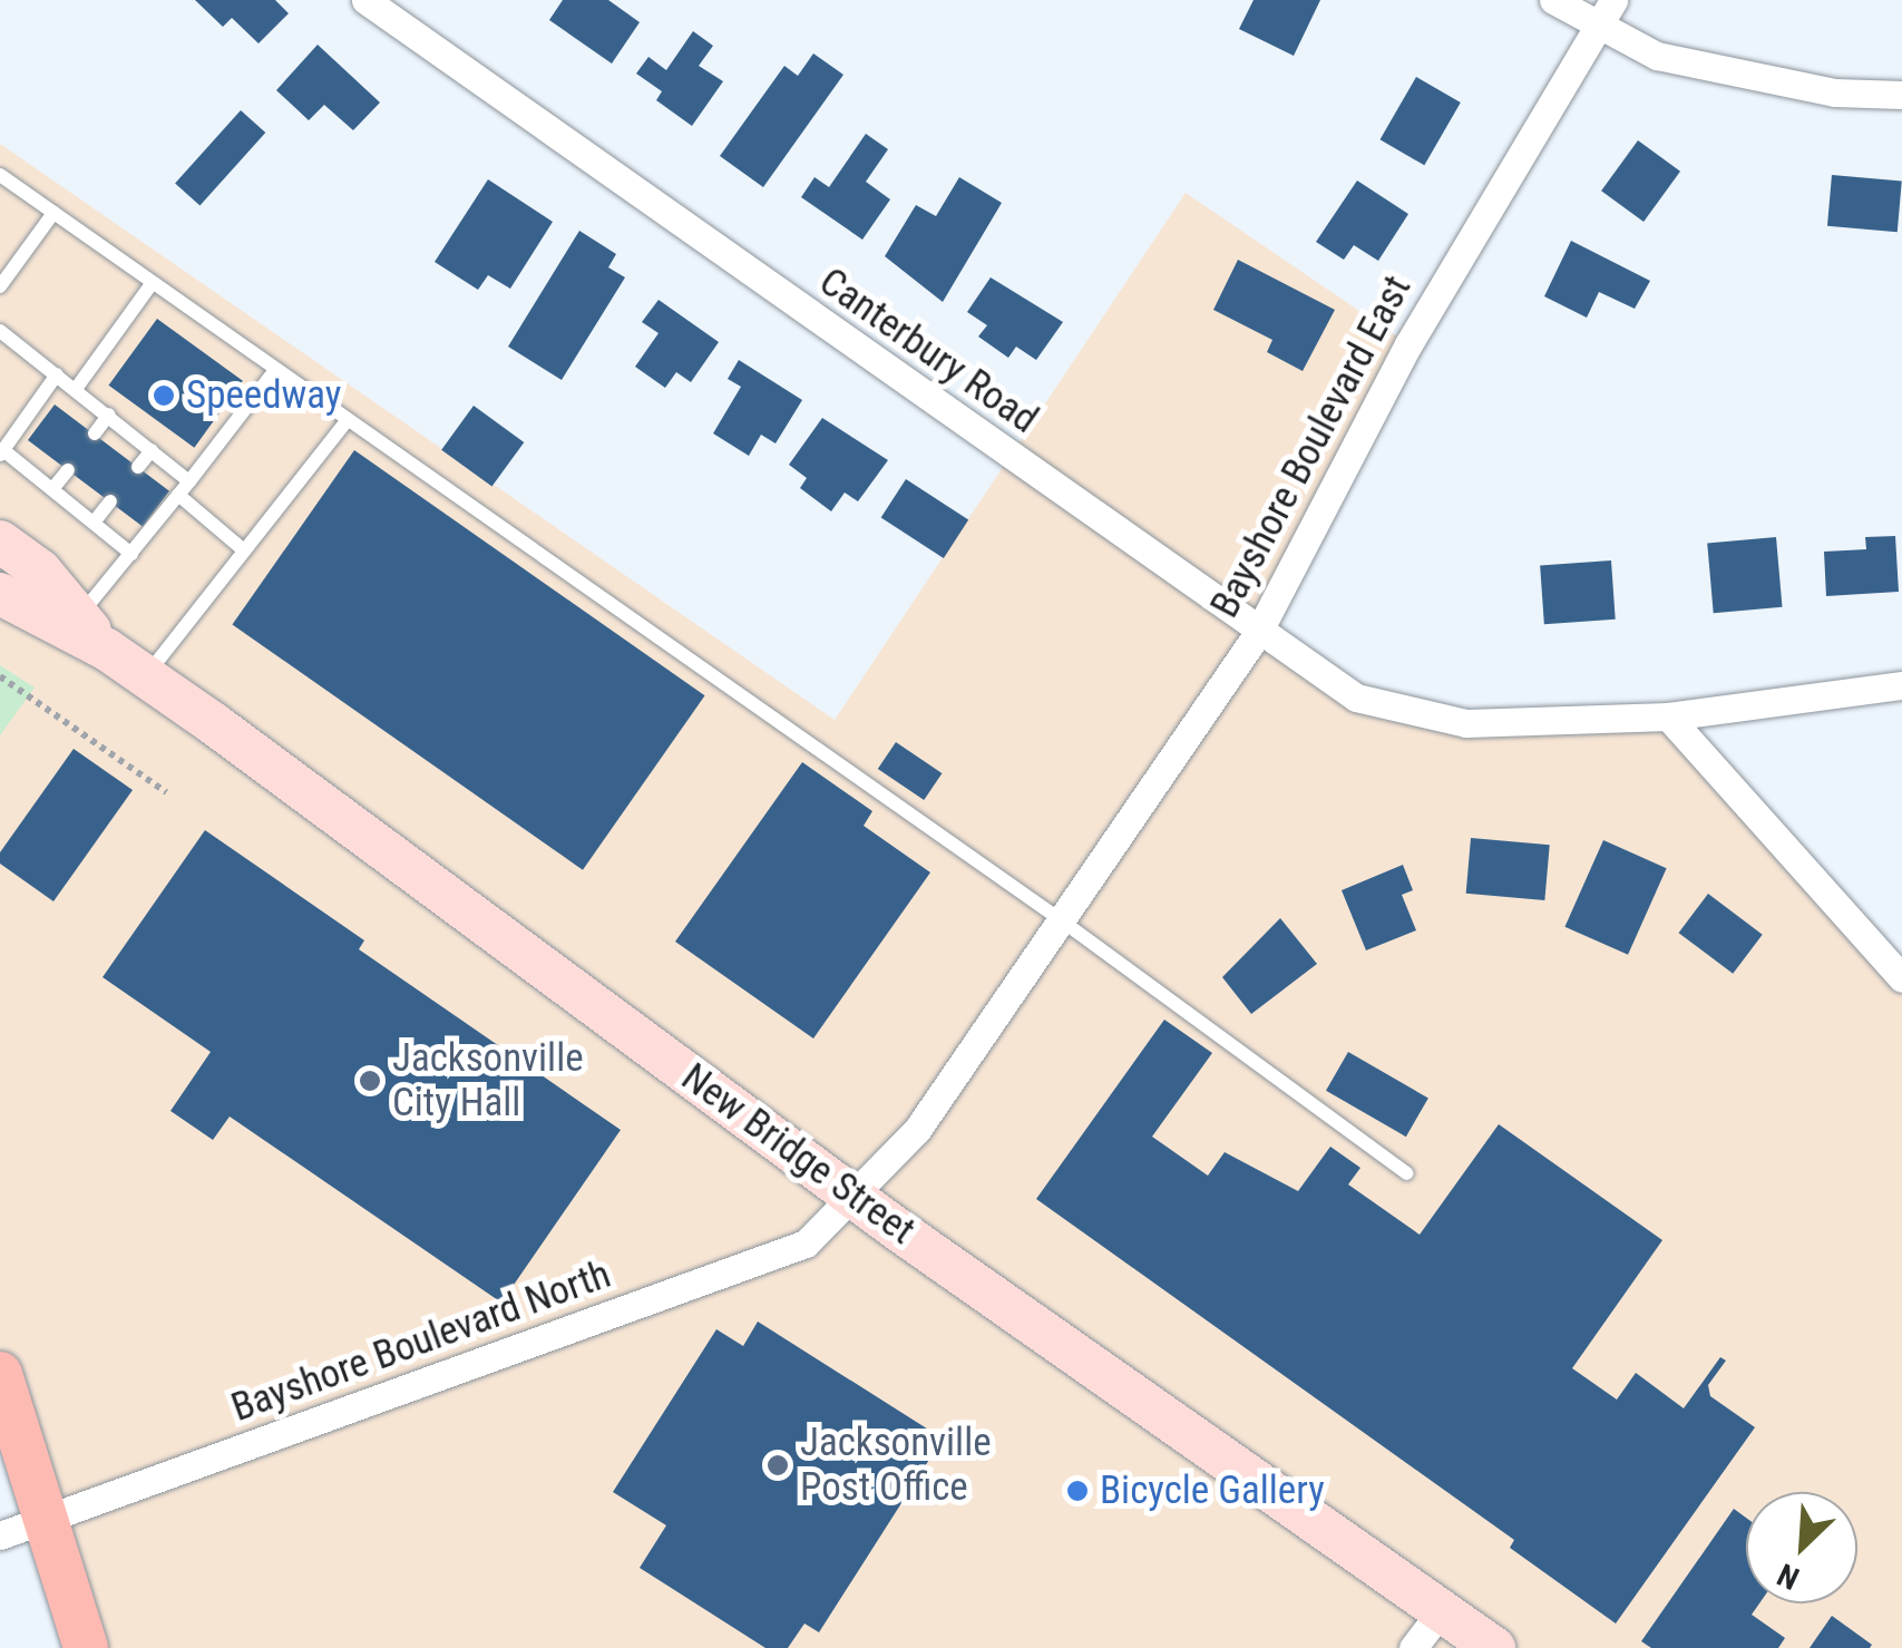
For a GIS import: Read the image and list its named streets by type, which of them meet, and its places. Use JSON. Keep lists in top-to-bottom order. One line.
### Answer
{"streets":{"main road":["New Bridge Street"],"street":["Canterbury Road","Bayshore Boulevard East","Bayshore Boulevard North"]},"crossings":[["Canterbury Road","Bayshore Boulevard East"],["Bayshore Boulevard East","New Bridge Street"],["Bayshore Boulevard East","Bayshore Boulevard North"],["New Bridge Street","Bayshore Boulevard North"]],"places":["Speedway","Jacksonville City Hall","Jacksonville Post Office","Bicycle Gallery"],"north":"bottom left"}
